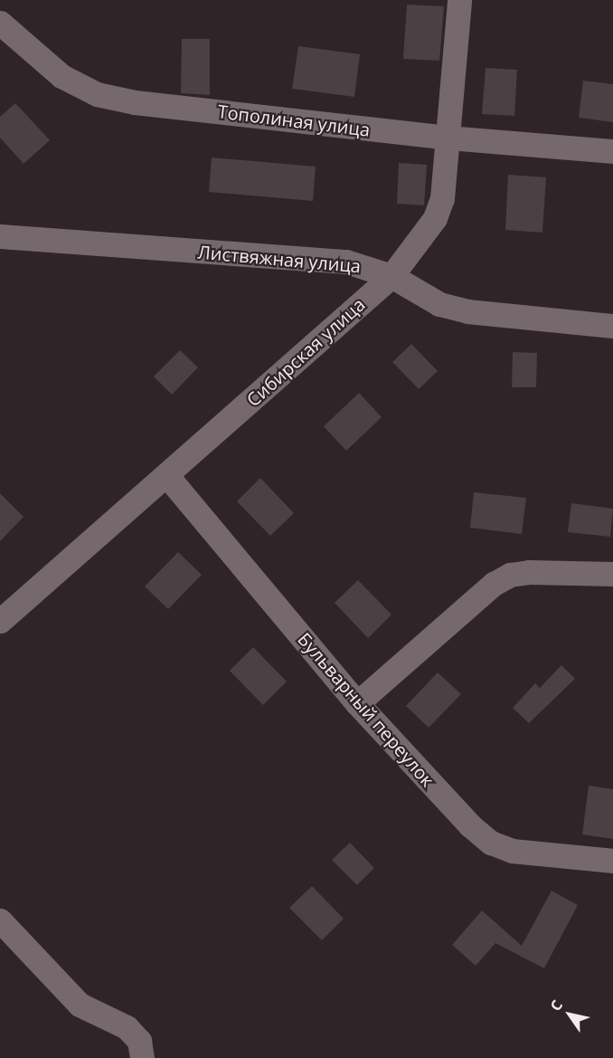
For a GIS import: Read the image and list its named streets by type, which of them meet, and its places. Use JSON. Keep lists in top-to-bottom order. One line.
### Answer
{"streets":{"street":["Тополиная улица","Листвяжная улица","Сибирская улица","Бульварный переулок"]},"crossings":[["Тополиная улица","Сибирская улица"],["Листвяжная улица","Сибирская улица"],["Сибирская улица","Бульварный переулок"]],"north":"top left"}
